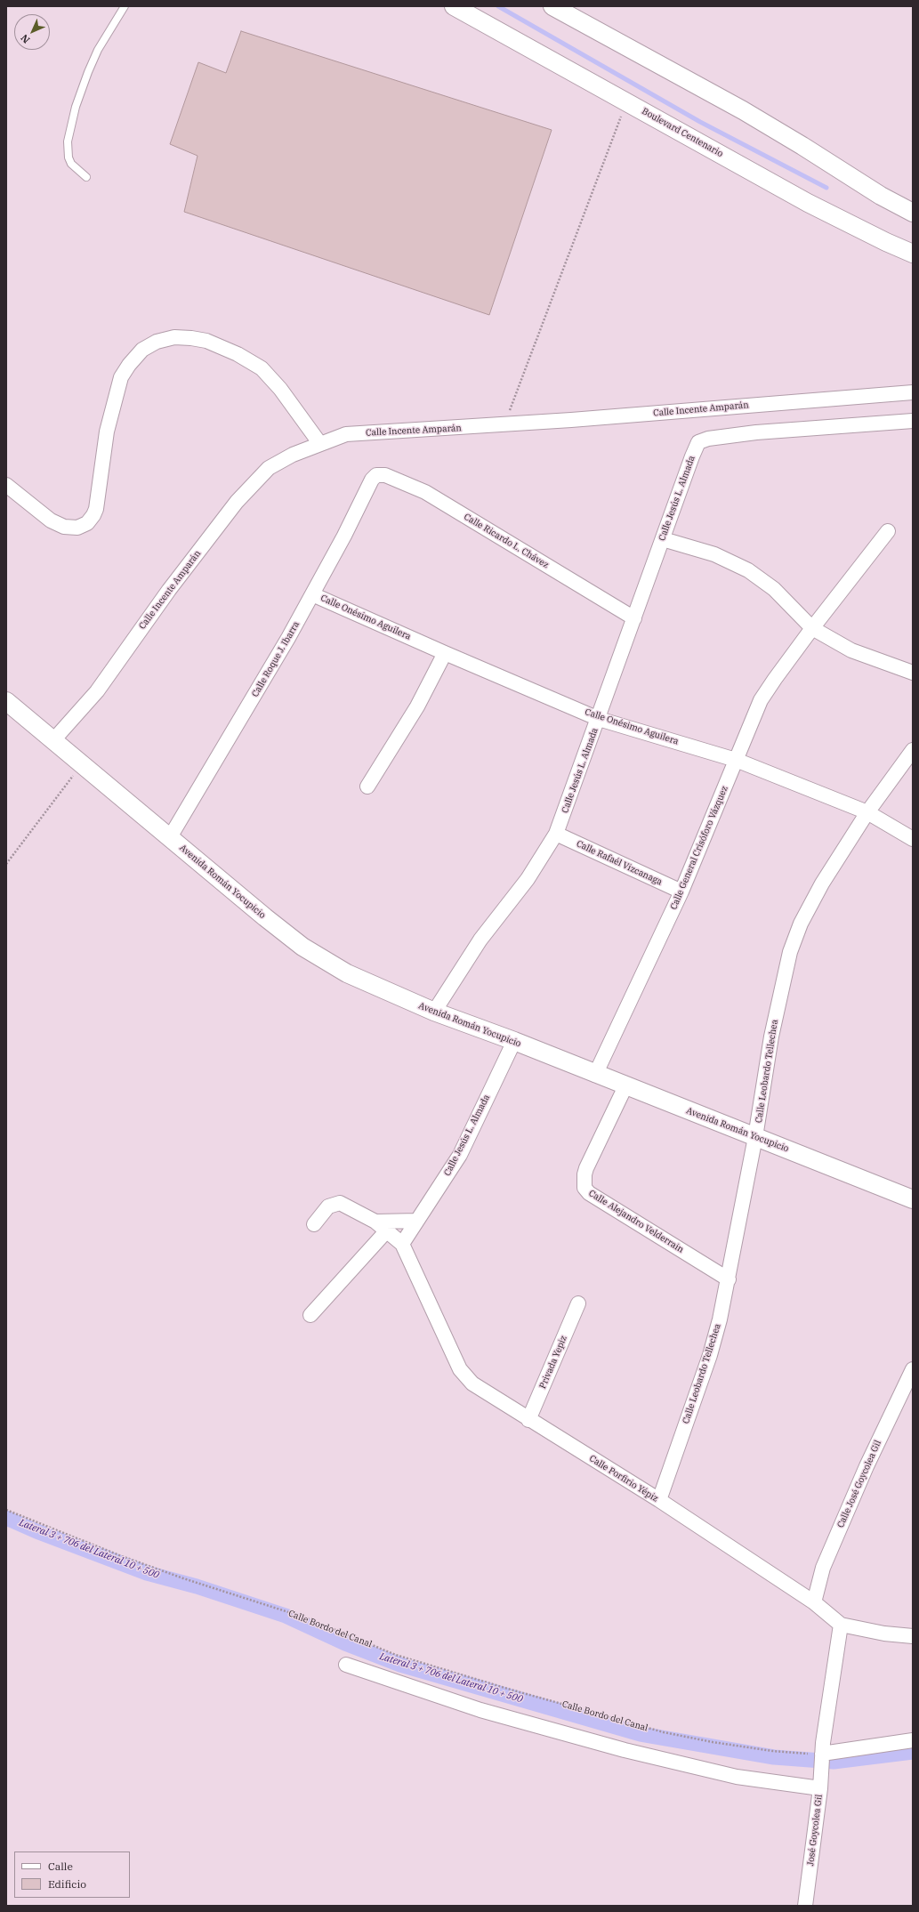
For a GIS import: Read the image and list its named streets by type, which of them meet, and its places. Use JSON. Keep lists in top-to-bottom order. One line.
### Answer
{"streets":{"street":["Boulevard Centenario","Calle Incente Amparán","Calle Jesús L. Almada","Calle Ricardo L. Chávez","Calle Onésimo Aguilera","Calle Roque J. Ibarra","Calle General Crisóforo Vázquez","Calle Rafaél Vizcanaga","Avenida Román Yocupicio","Calle Leobardo Tellechea","Calle Alejandro Velderrain","Privada Yepiz","Calle Porfirio Yépiz","Calle José Goycolea Gil","José Goycolea Gil"],"path":["Calle Bordo del Canal"]},"crossings":[["Calle Incente Amparán","Avenida Román Yocupicio"],["Calle Jesús L. Almada","Calle Ricardo L. Chávez"],["Calle Jesús L. Almada","Calle Onésimo Aguilera"],["Calle Jesús L. Almada","Calle Rafaél Vizcanaga"],["Calle Jesús L. Almada","Avenida Román Yocupicio"],["Calle Jesús L. Almada","Calle Porfirio Yépiz"],["Calle Ricardo L. Chávez","Calle Roque J. Ibarra"],["Calle Onésimo Aguilera","Calle Roque J. Ibarra"],["Calle Onésimo Aguilera","Calle General Crisóforo Vázquez"],["Calle Onésimo Aguilera","Calle Leobardo Tellechea"],["Calle Roque J. Ibarra","Avenida Román Yocupicio"],["Calle General Crisóforo Vázquez","Calle Rafaél Vizcanaga"],["Calle General Crisóforo Vázquez","Avenida Román Yocupicio"],["Avenida Román Yocupicio","Calle Leobardo Tellechea"],["Avenida Román Yocupicio","Calle Alejandro Velderrain"],["Calle Leobardo Tellechea","Calle Alejandro Velderrain"],["Calle Leobardo Tellechea","Calle Porfirio Yépiz"],["Privada Yepiz","Calle Porfirio Yépiz"],["Calle Porfirio Yépiz","Calle José Goycolea Gil"],["Calle Bordo del Canal","José Goycolea Gil"]],"water":["Lateral 3 + 706 del Lateral 10 + 500"],"legend":["Calle","Edificio"],"north":"bottom left"}
